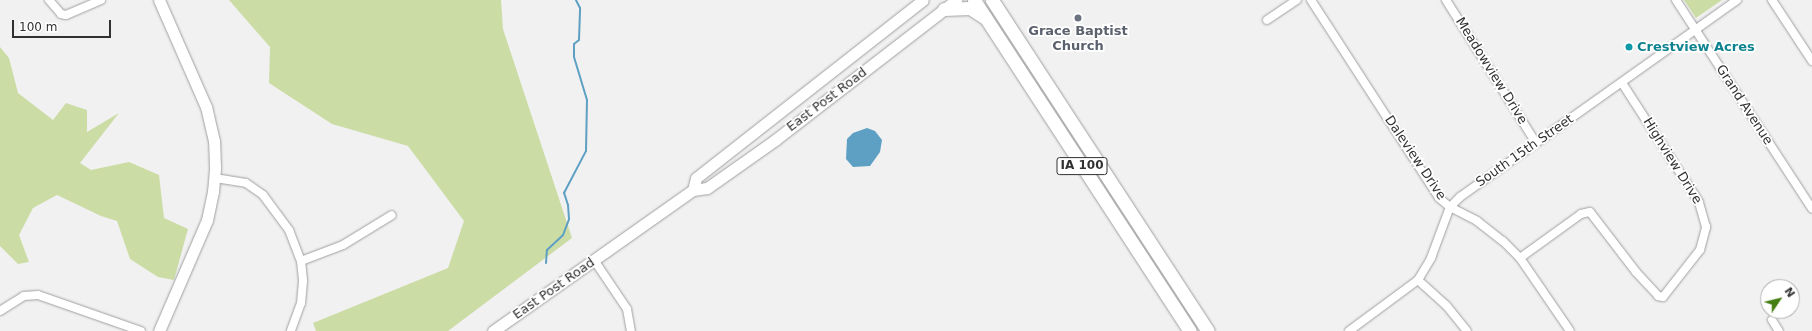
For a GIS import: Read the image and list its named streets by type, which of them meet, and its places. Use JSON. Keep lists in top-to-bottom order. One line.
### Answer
{"streets":{"highway":["IA 100"],"main road":["East Post Road"],"street":["Meadowview Drive","Grand Avenue","South 15th Street","Daleview Drive","Highview Drive"]},"crossings":[["Meadowview Drive","South 15th Street"],["Grand Avenue","South 15th Street"],["South 15th Street","Daleview Drive"],["South 15th Street","Highview Drive"],["Daleview Drive","Highview Drive"]],"places":["Grace Baptist Church","Crestview Acres"],"scale_bar":"100 m","north":"top right"}
